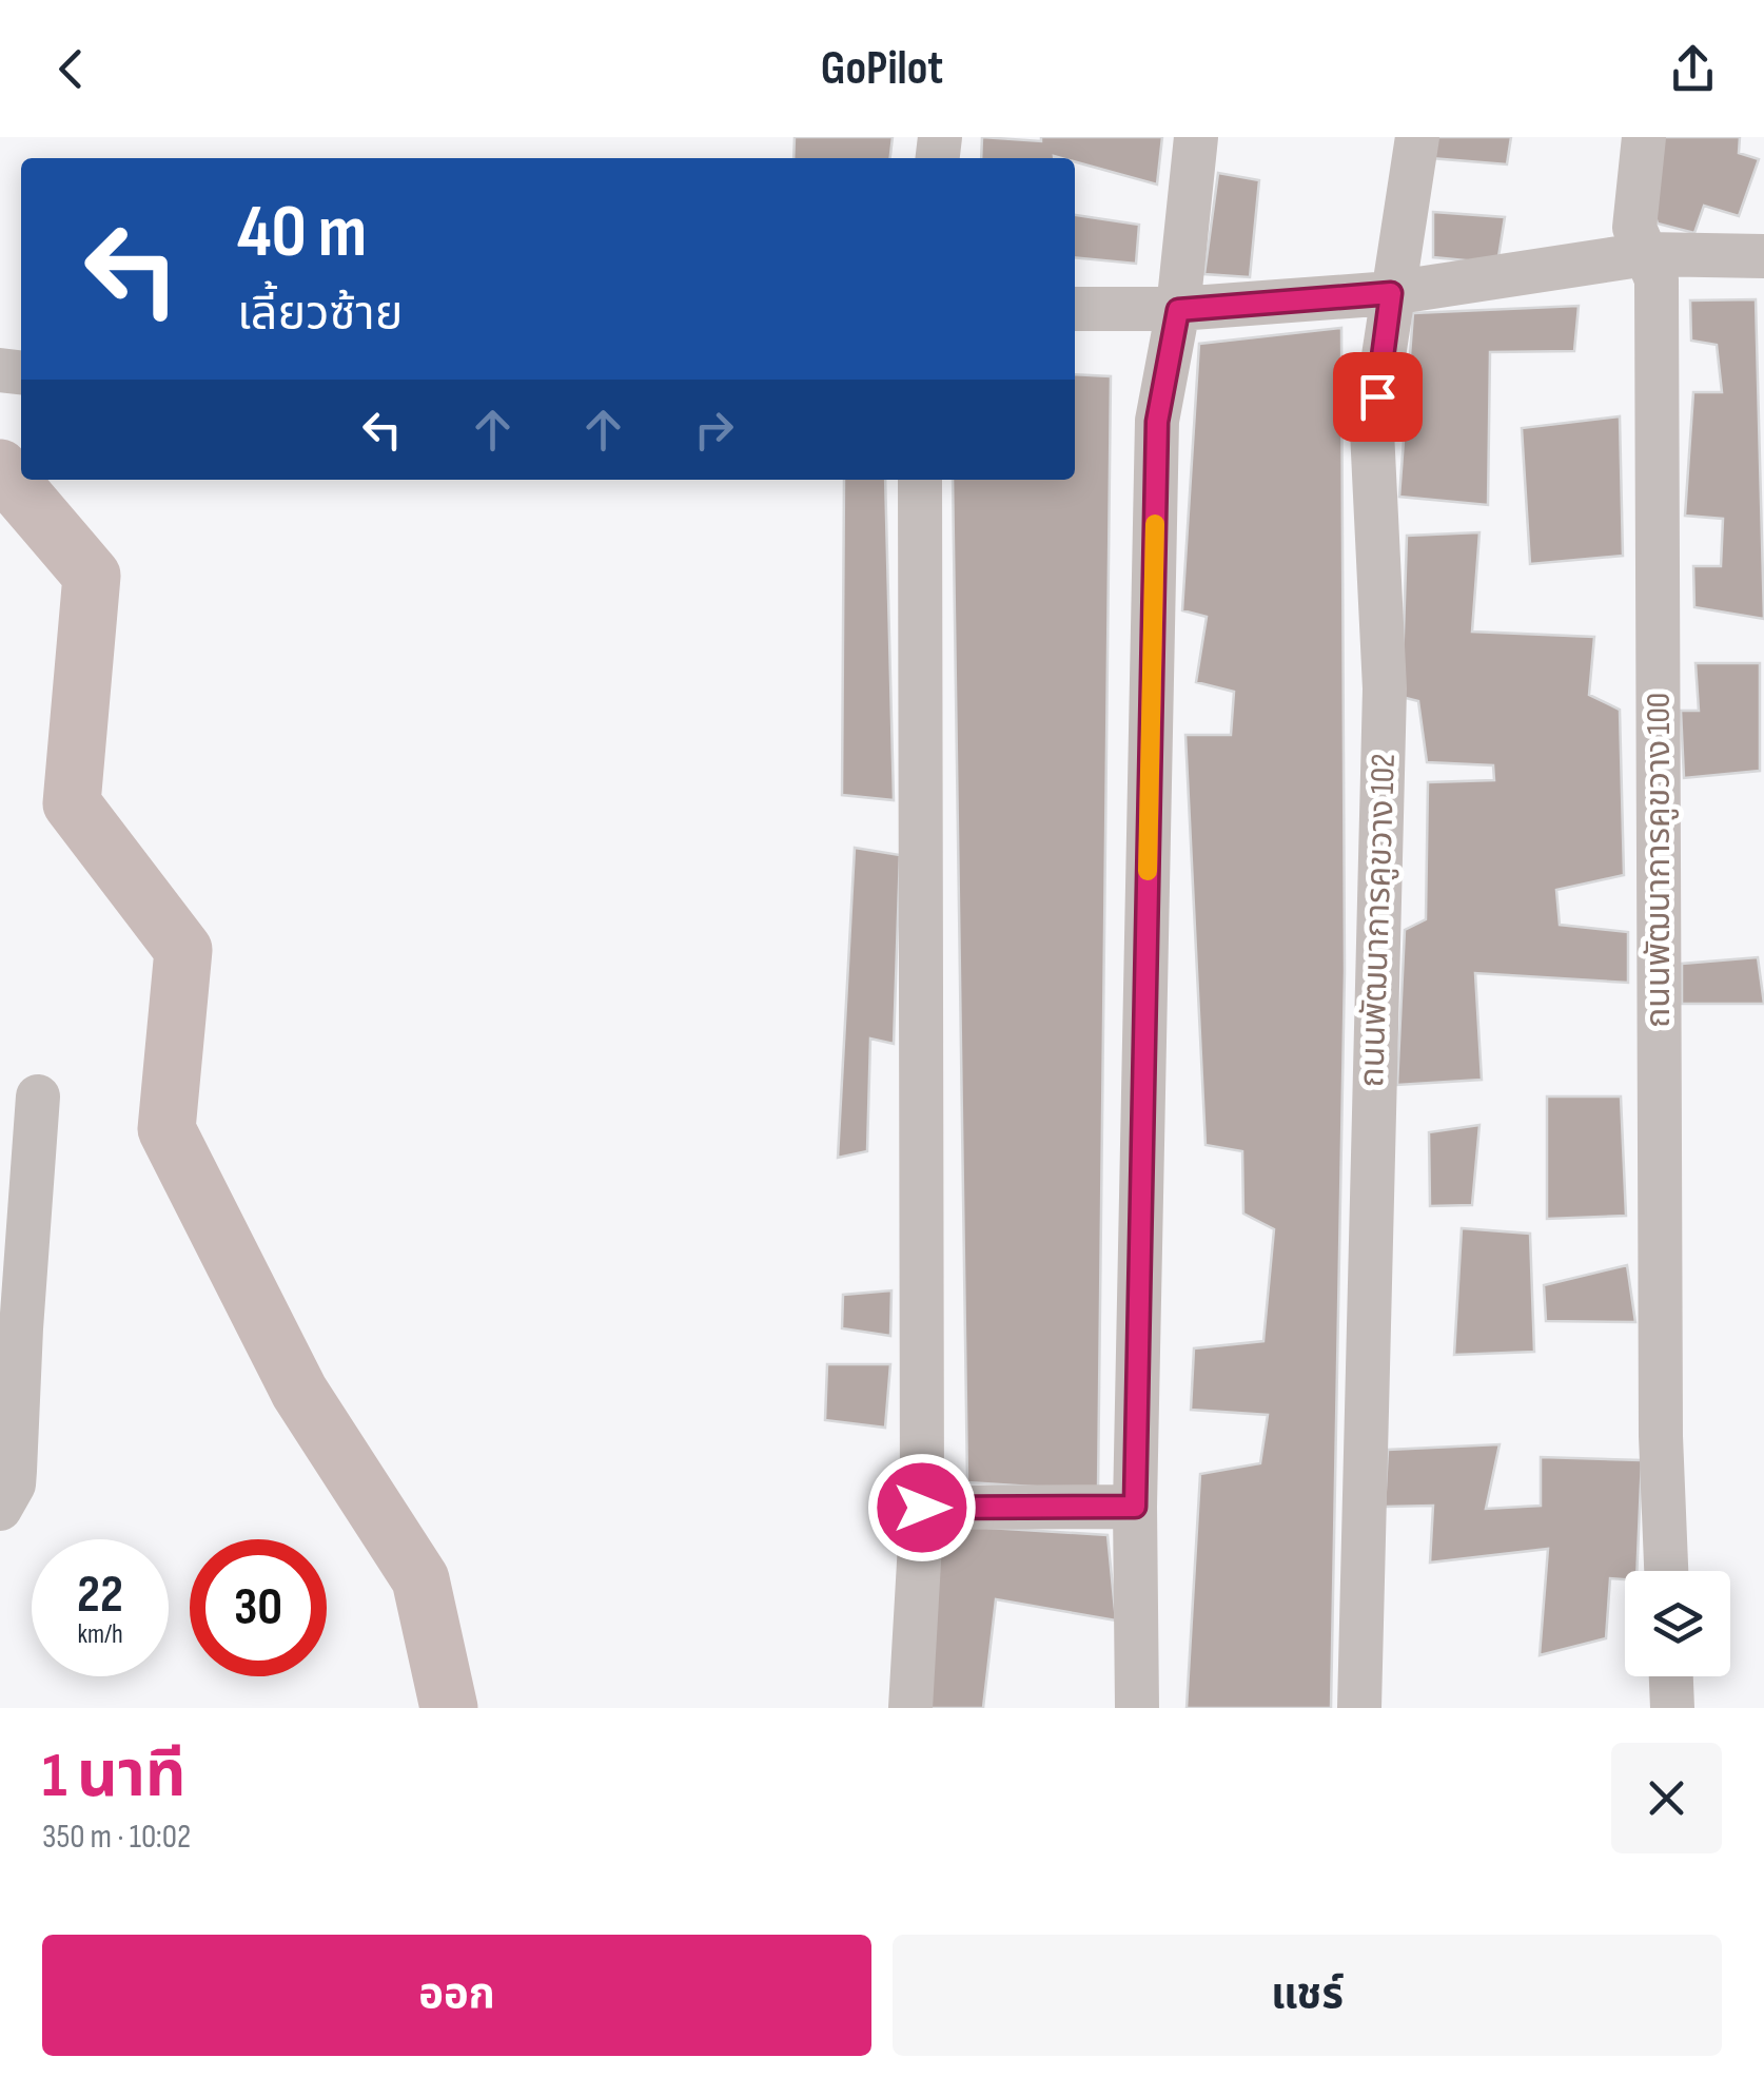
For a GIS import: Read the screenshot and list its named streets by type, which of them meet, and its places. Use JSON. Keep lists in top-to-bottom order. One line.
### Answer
{"streets":{"street":["ถนนพัฒนาการคูขวาง 100","ถนนพัฒนาการคูขวาง 102"]},"page":{"header":"GoPilot","turn":["40 m","เลี้ยวซ้าย"],"speed":"22 km/h","limit":"30","heading":["1 นาที","350 m · 10:02"],"buttons":["ออก","แชร์"]}}
